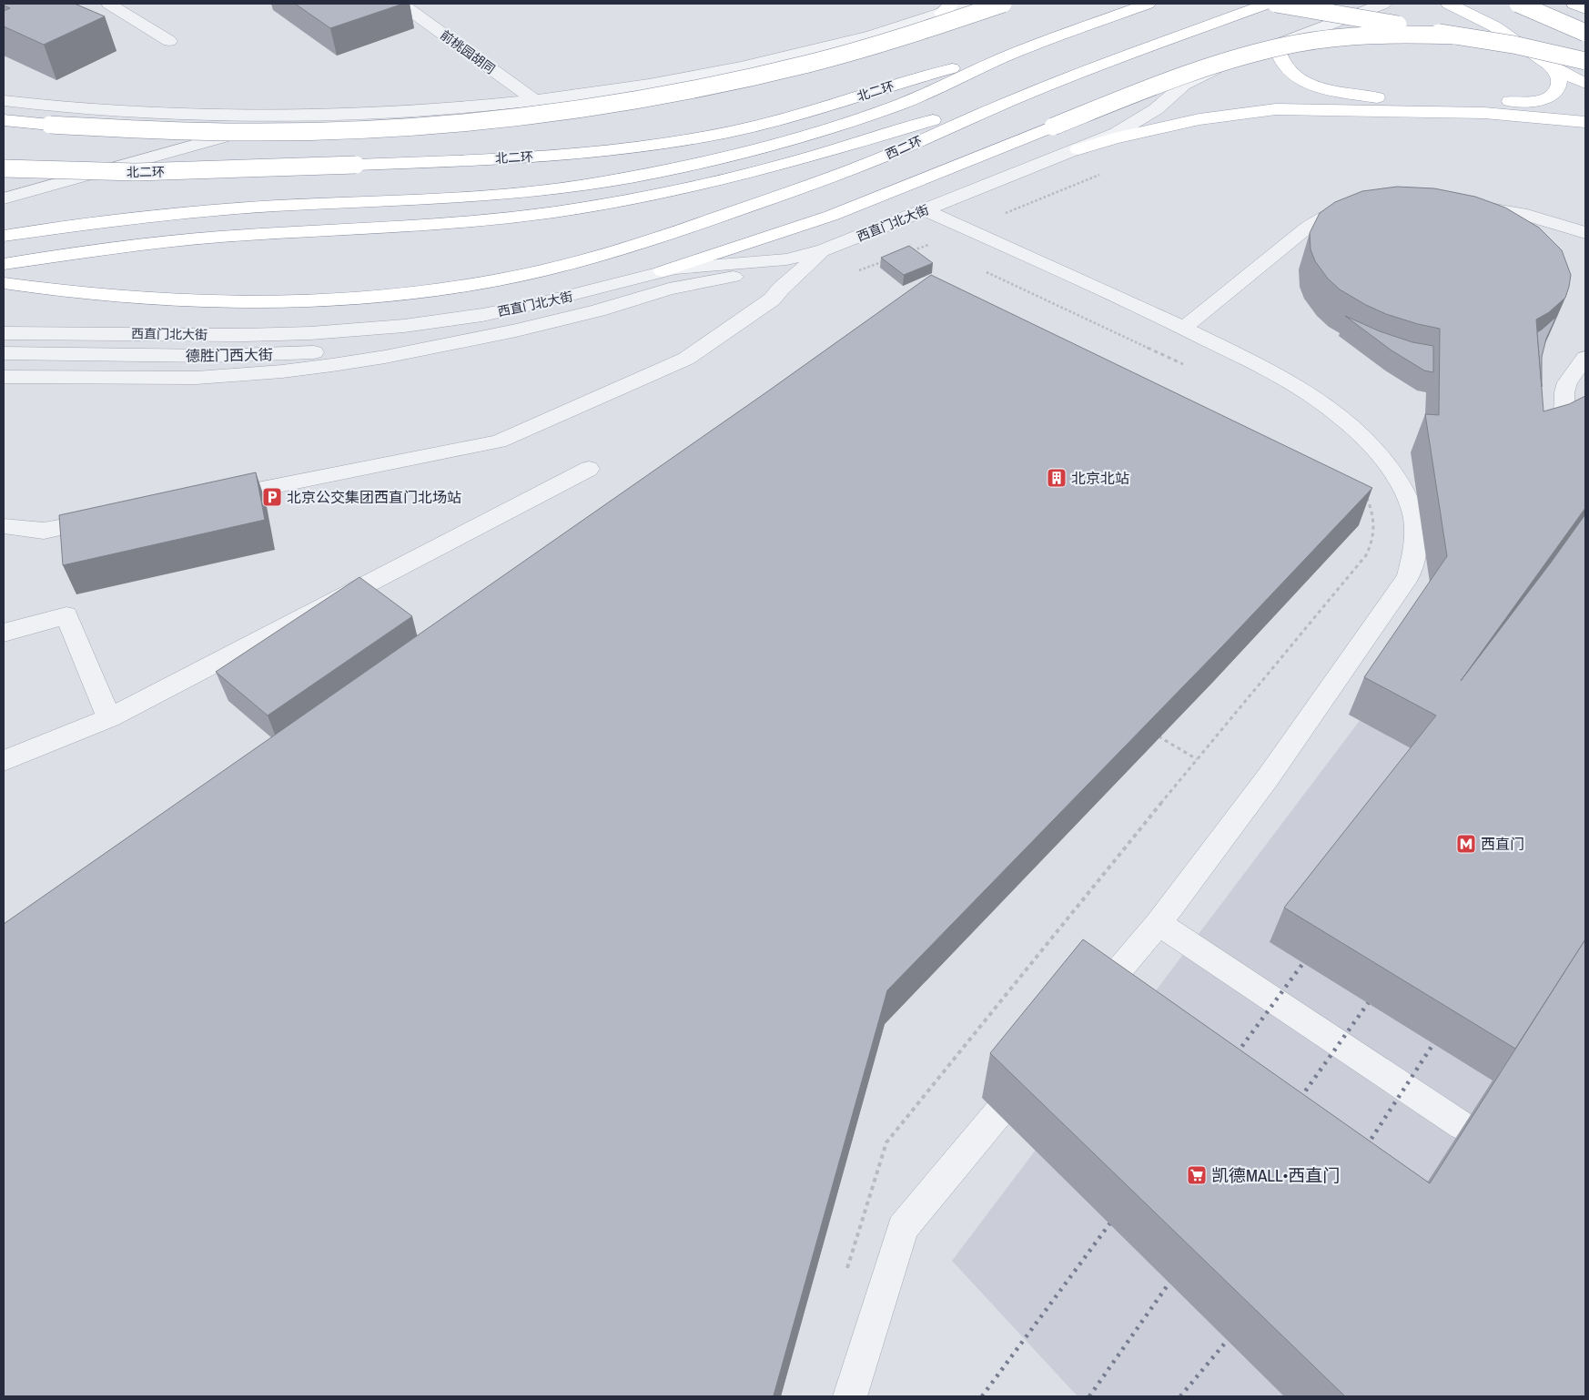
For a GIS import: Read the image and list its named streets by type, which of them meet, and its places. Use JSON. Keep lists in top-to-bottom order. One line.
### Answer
{"streets":{"main road":["北二环","西二环"],"street":["前桃园胡同","西直门北大街","德胜门西大街"]},"places":{"building":["北京北站"],"parking":["北京公交集团西直门北场站"],"metro station":["西直门"],"supermarket":["凯德MALL•西直门"]}}
